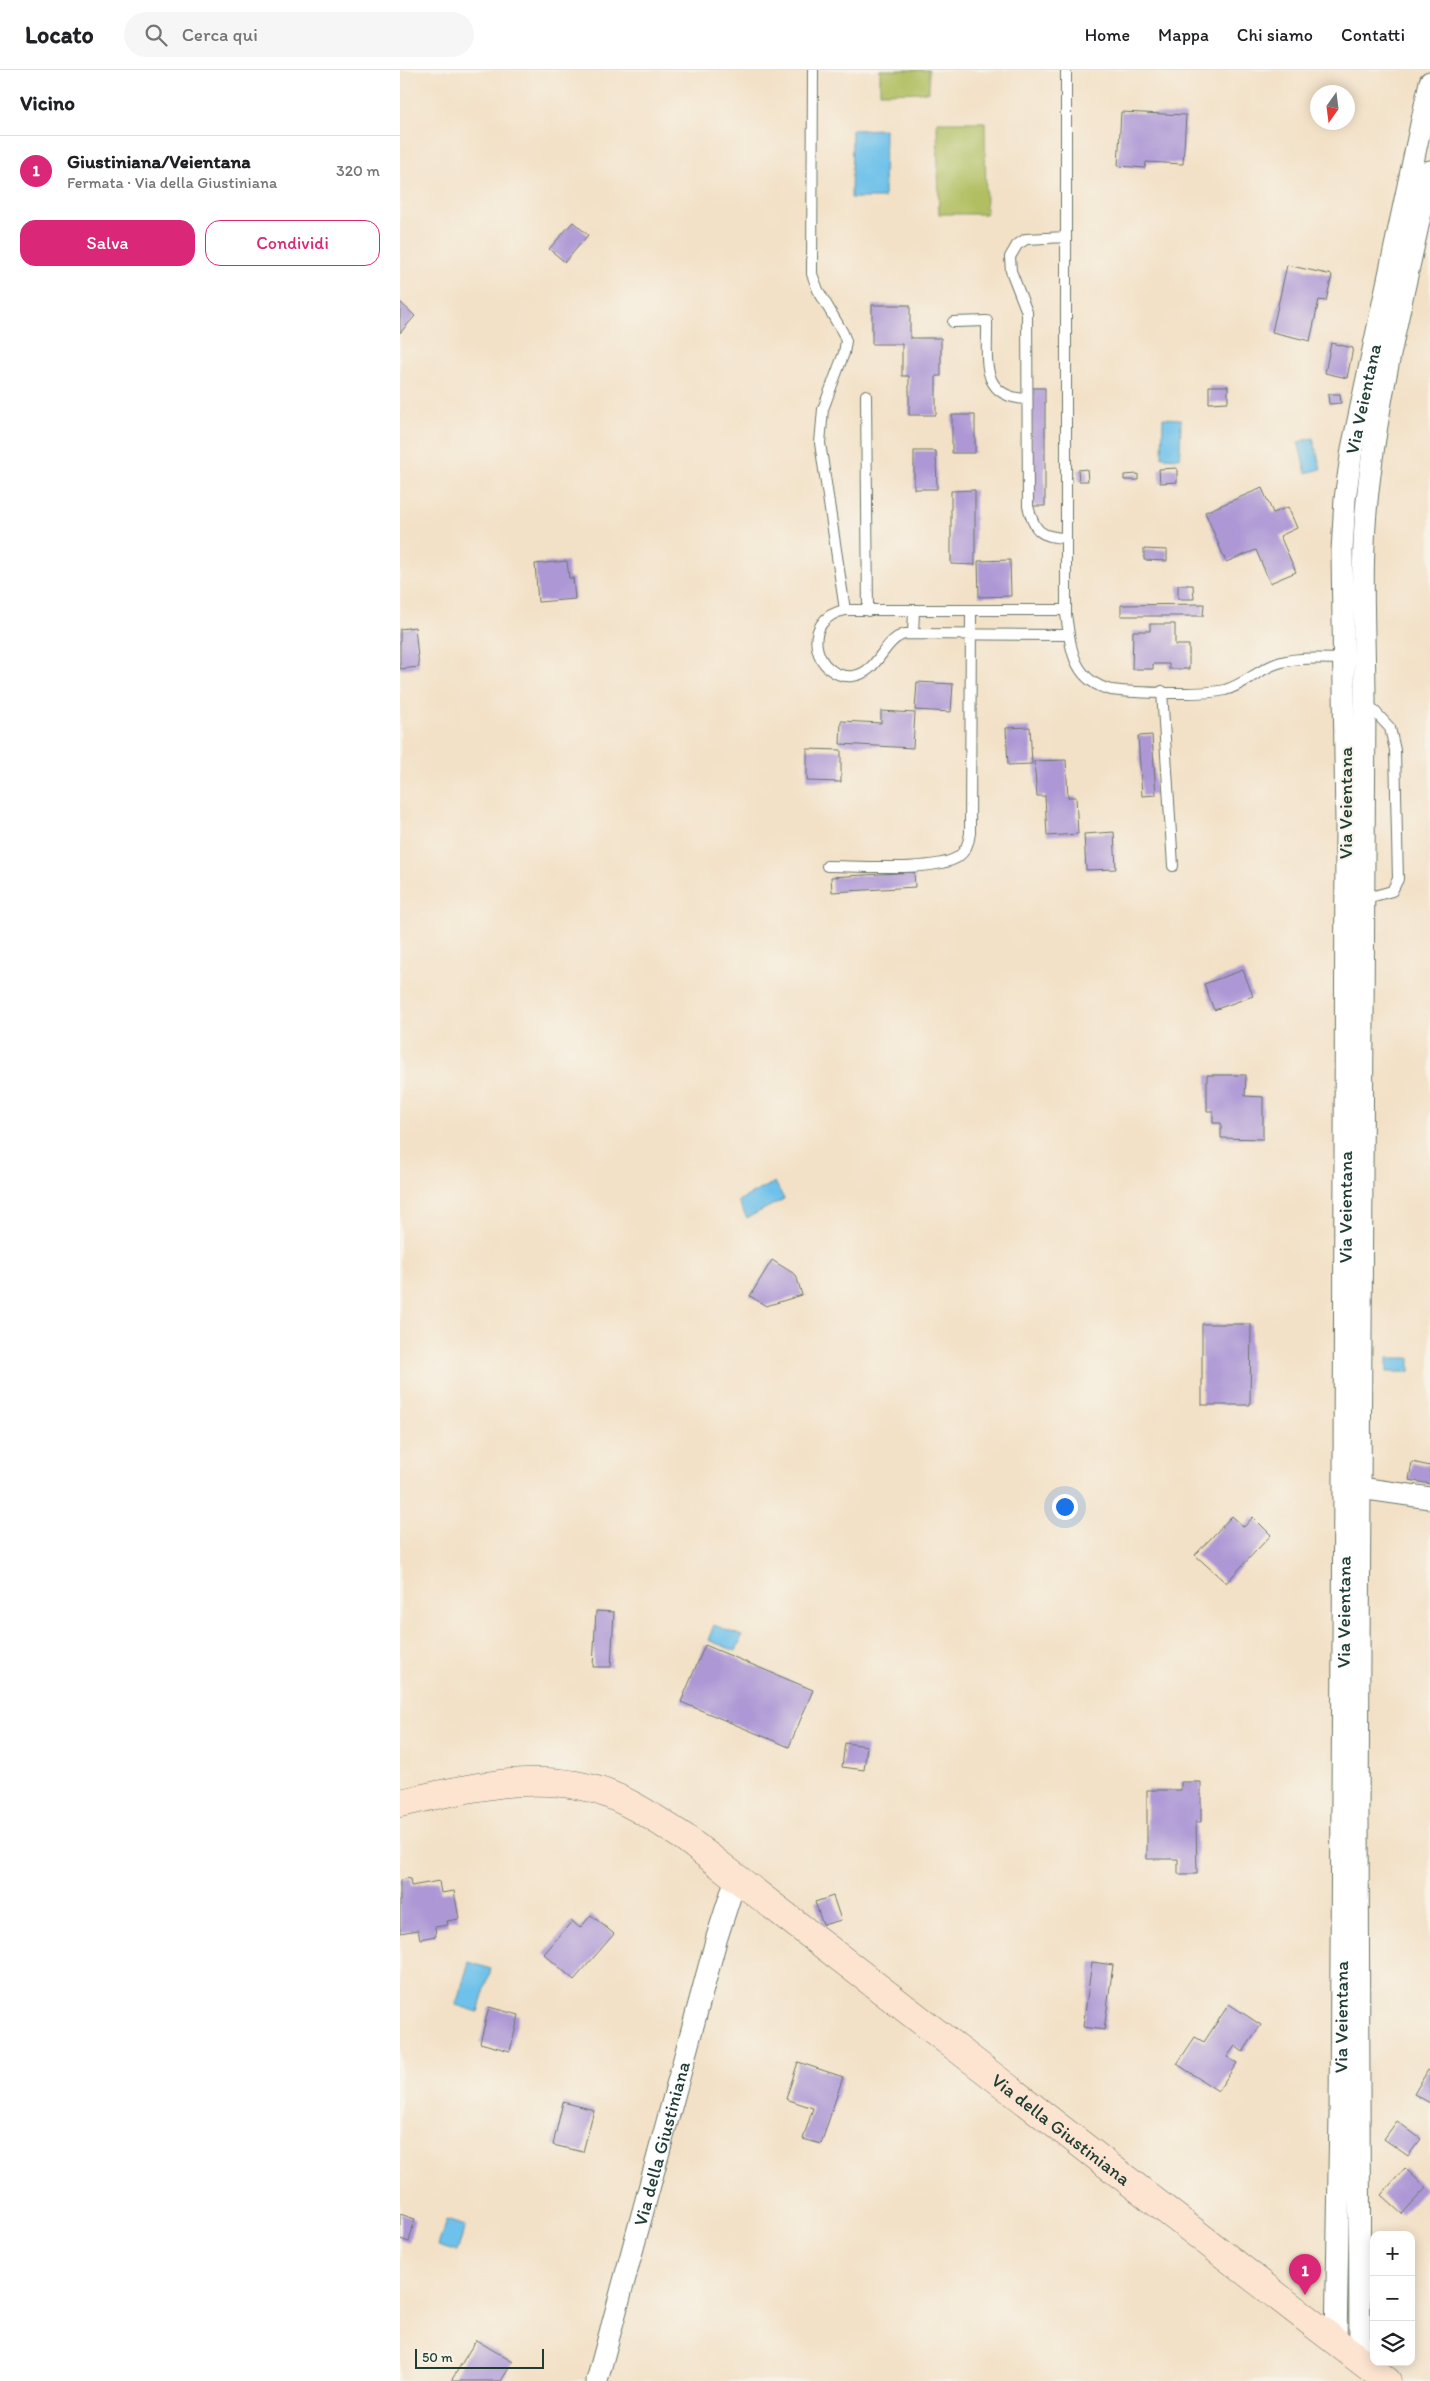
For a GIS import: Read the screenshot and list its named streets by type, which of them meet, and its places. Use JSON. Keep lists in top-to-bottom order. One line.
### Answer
{"streets":{"street":["Via Veientana","Via della Giustiniana"]},"crossings":[["Via Veientana","Via della Giustiniana"]],"scale_bar":"50 m","north":"bottom","page":{"header":"Locato","search":"Cerca qui","nav":["Home","Mappa","Chi siamo","Contatti"],"heading":"Vicino","list":[{"mark":"1","name":"Giustiniana/Veientana","note":"Fermata · Via della Giustiniana","value":"320 m"}],"buttons":["Salva","Condividi"],"map_buttons":["+","−"],"pins":"1","scale":"50 m"}}
